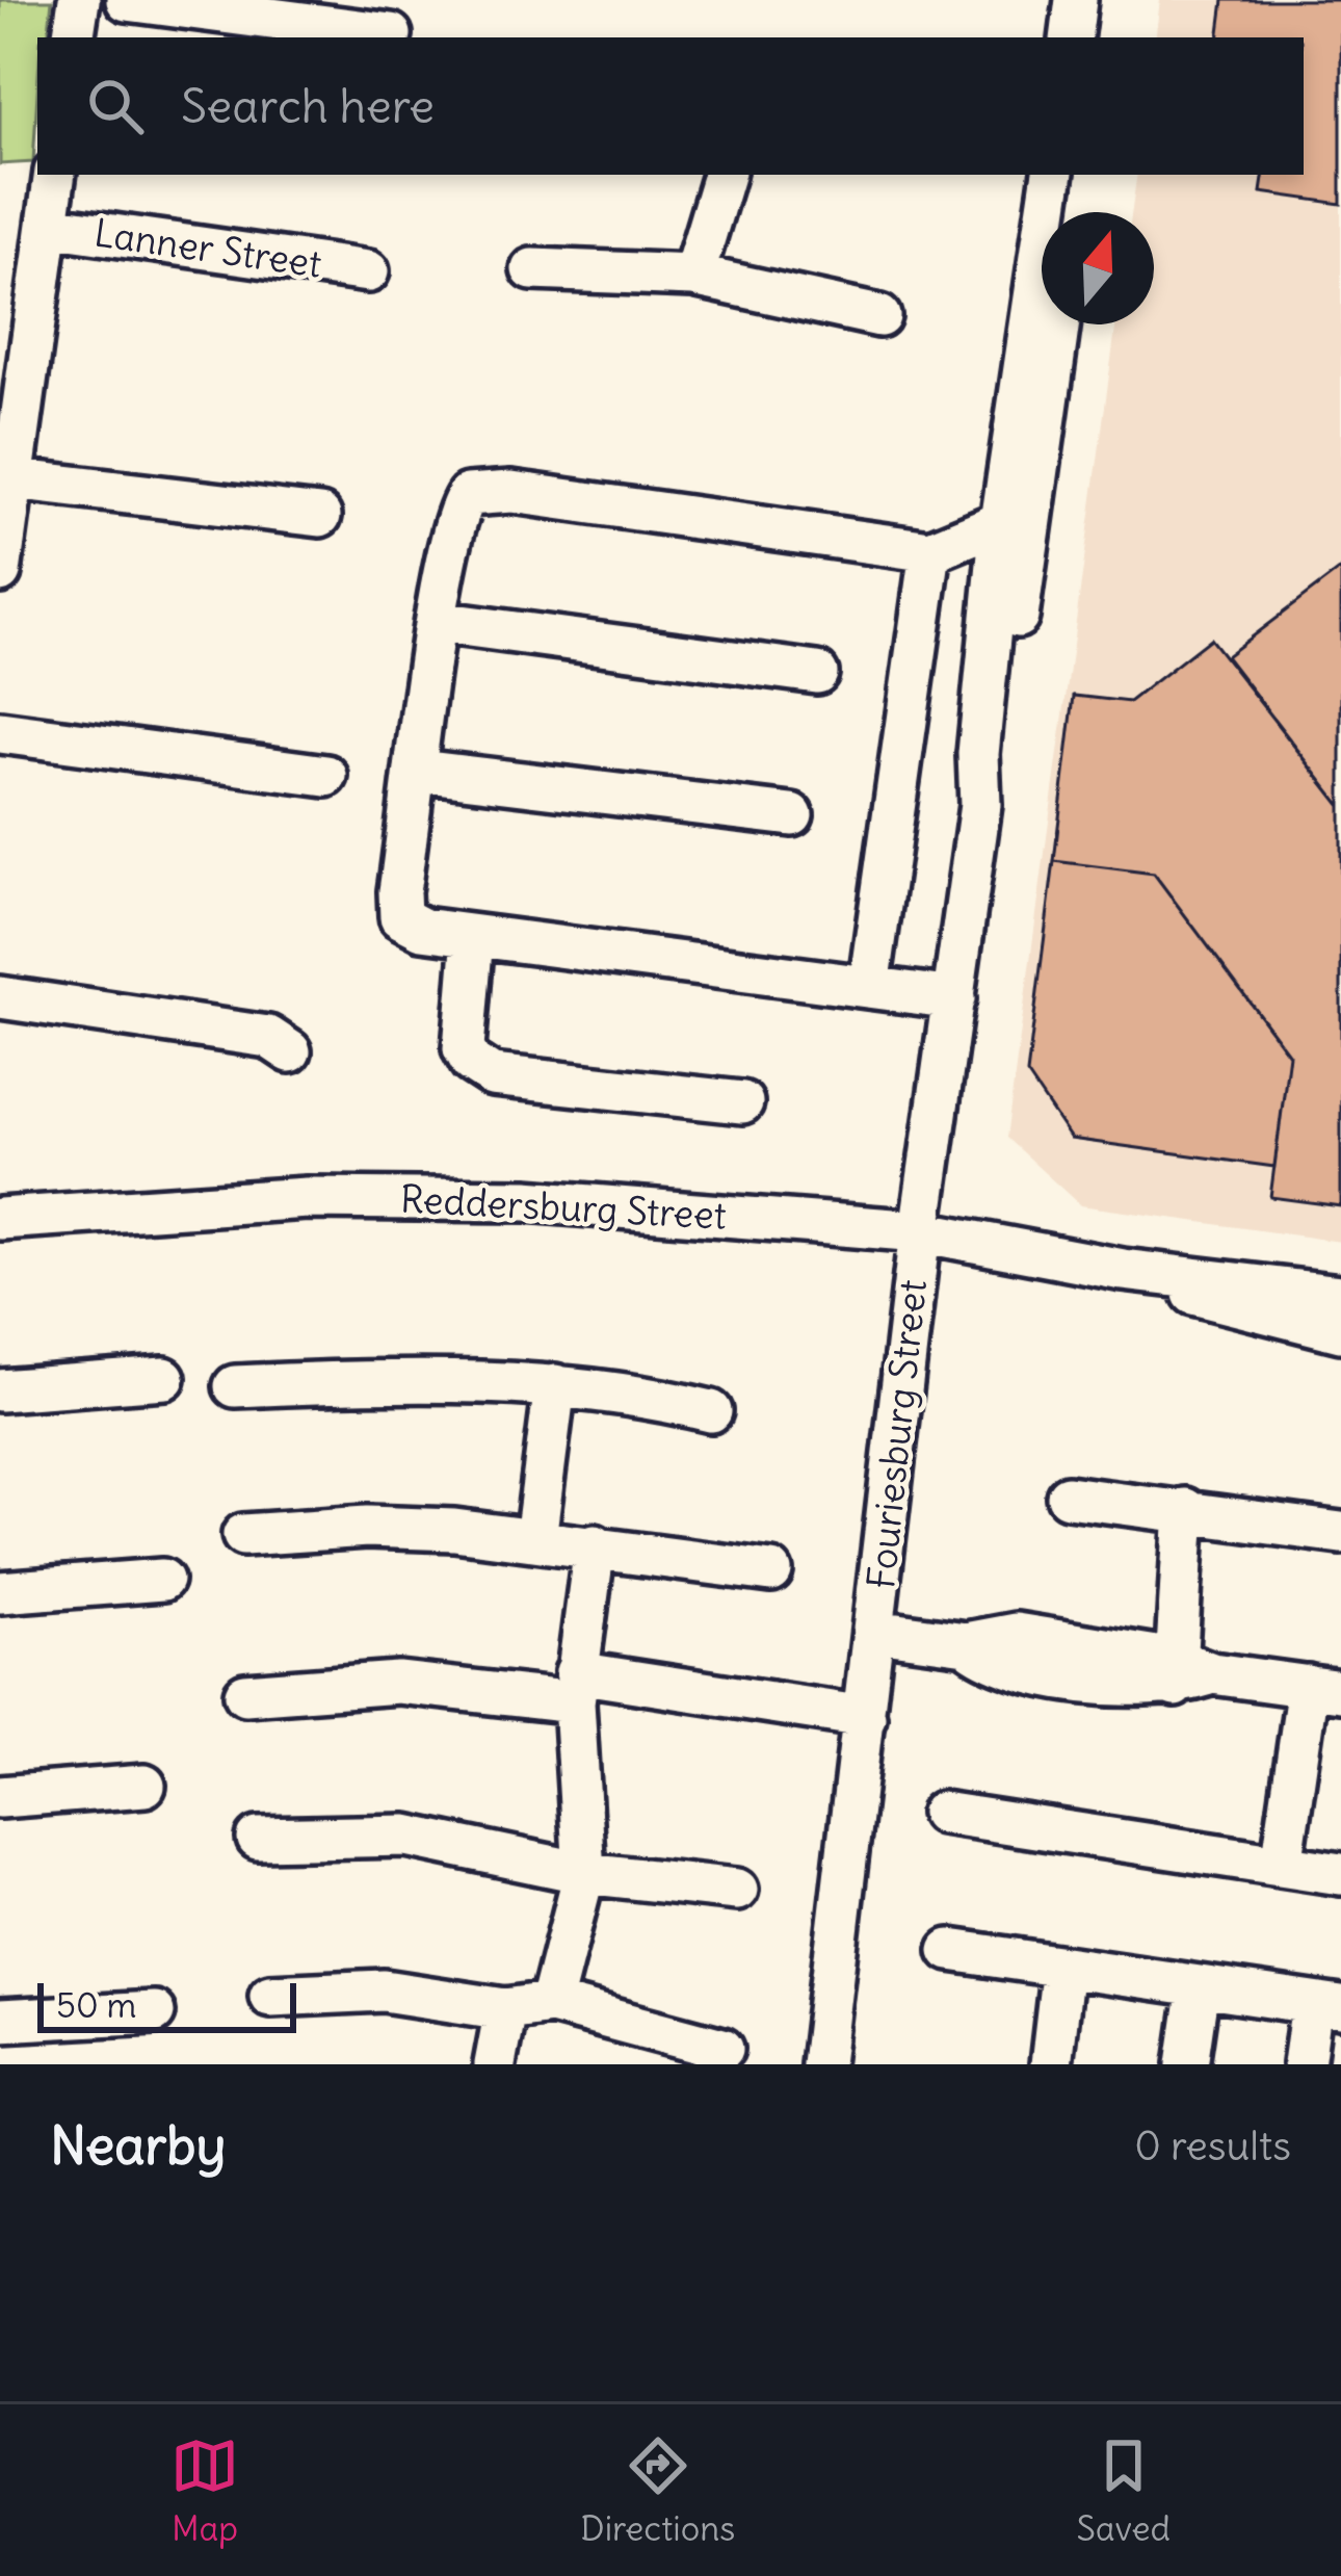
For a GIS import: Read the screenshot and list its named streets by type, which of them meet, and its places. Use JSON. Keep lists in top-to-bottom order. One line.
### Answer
{"streets":{"street":["Lanner Street","Reddersburg Street","Fouriesburg Street"]},"crossings":[["Reddersburg Street","Fouriesburg Street"]],"scale_bar":"50 m","north":"top","page":{"search":"Search here","scale":"50 m","heading":["Nearby","0 results"],"nav":["Map","Directions","Saved"]}}
